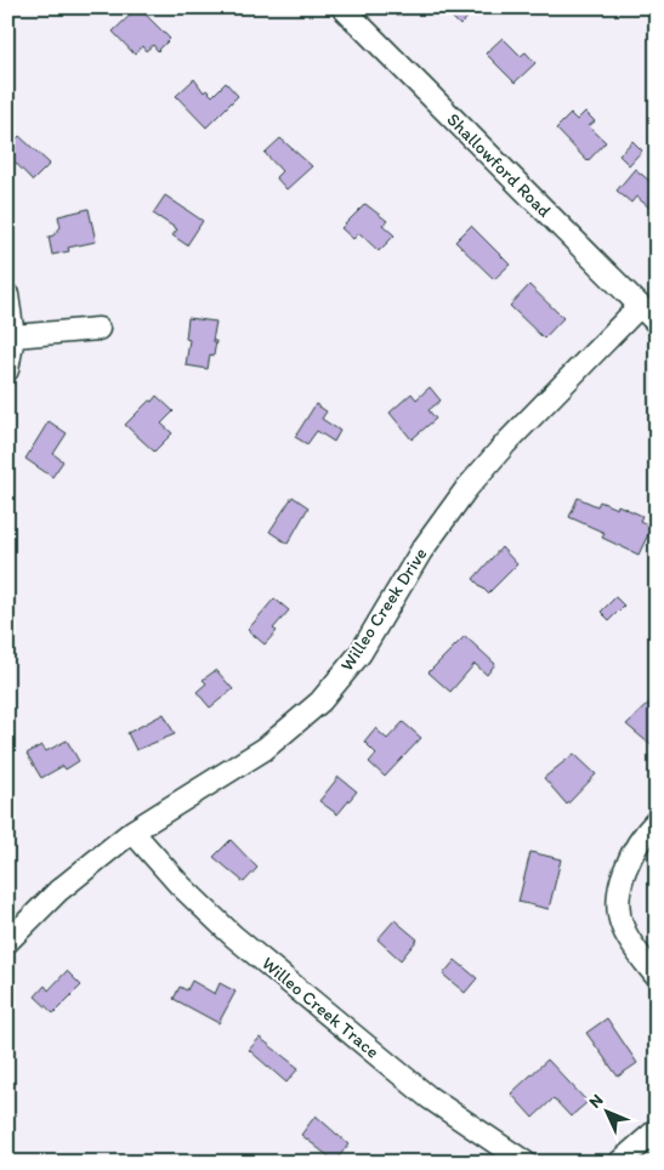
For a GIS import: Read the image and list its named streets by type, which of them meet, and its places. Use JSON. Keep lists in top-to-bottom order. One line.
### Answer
{"streets":{"street":["Shallowford Road","Willeo Creek Drive","Willeo Creek Trace"]},"crossings":[["Shallowford Road","Willeo Creek Drive"],["Willeo Creek Drive","Willeo Creek Trace"]],"north":"top left"}
